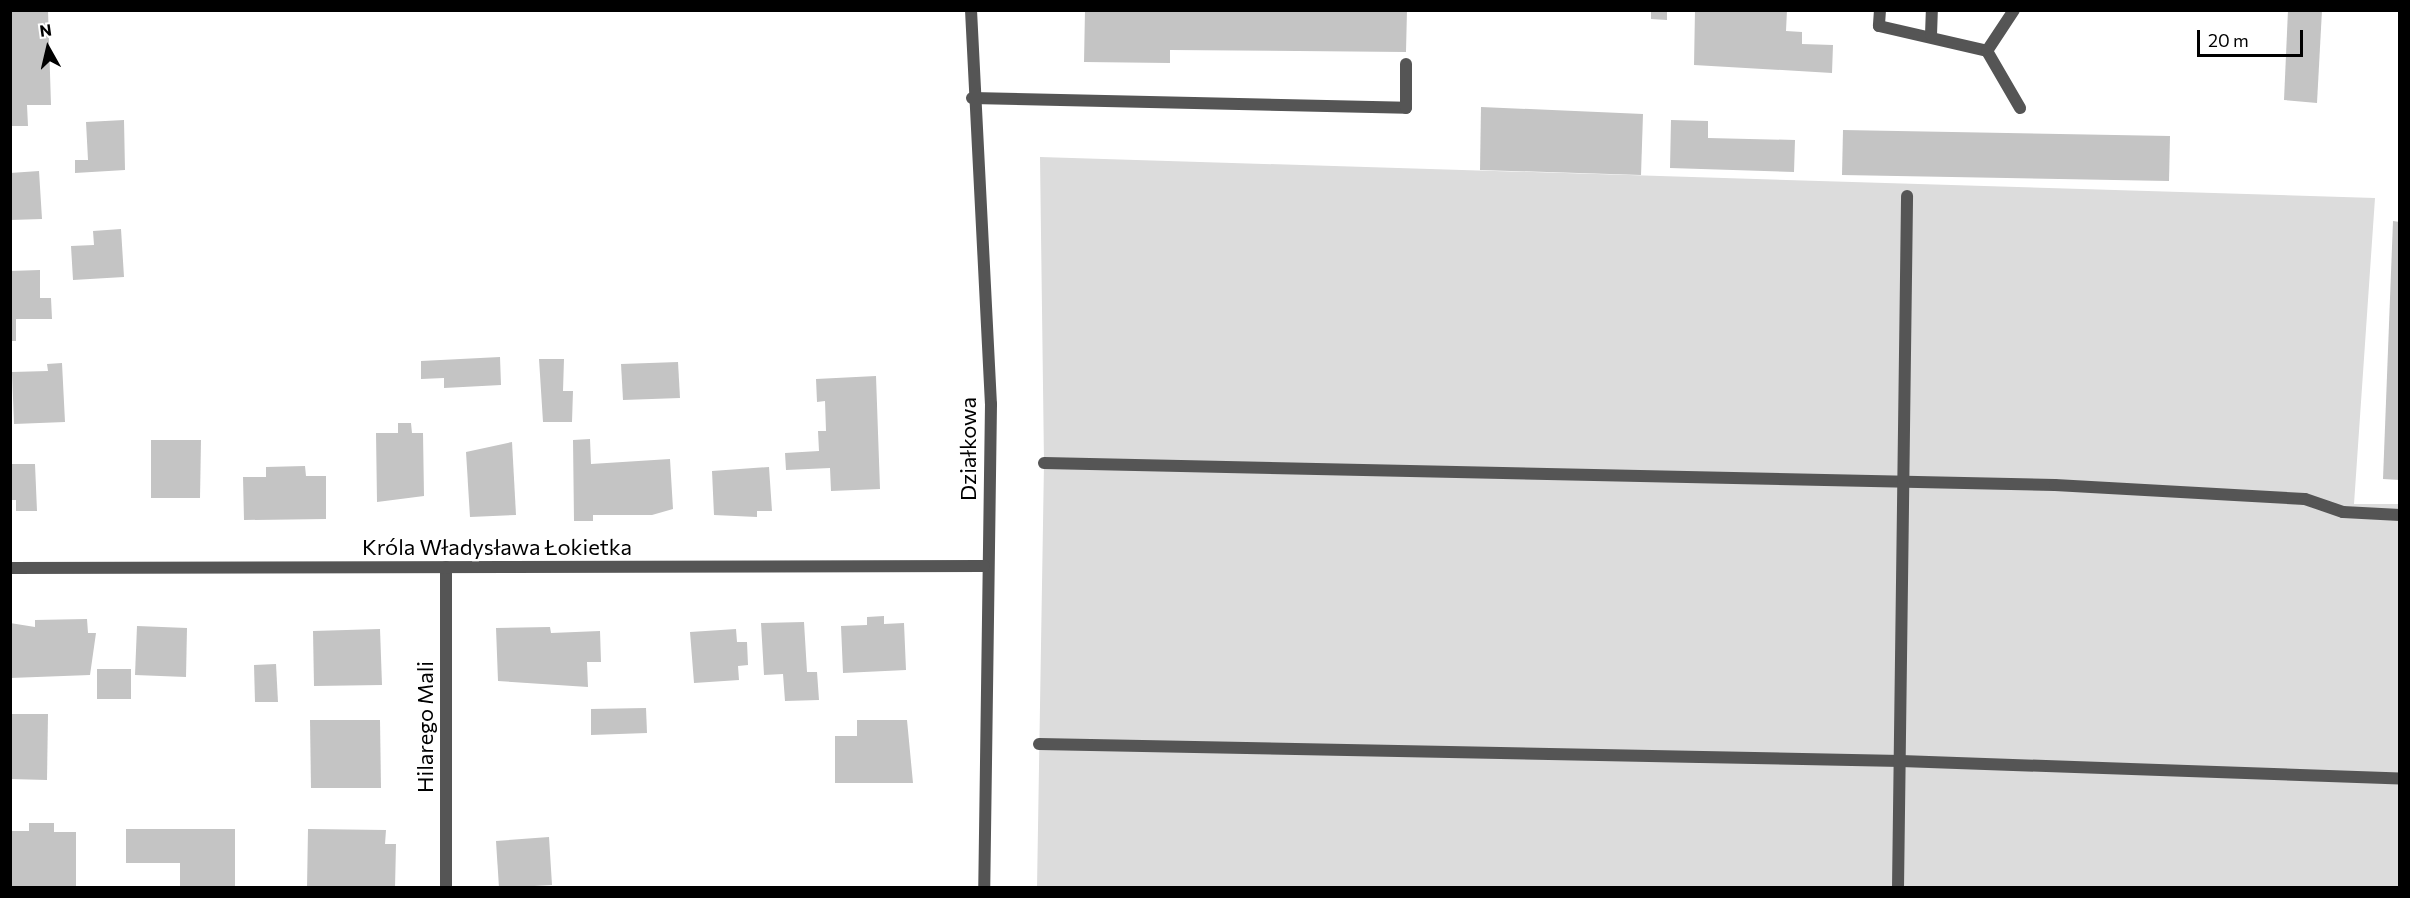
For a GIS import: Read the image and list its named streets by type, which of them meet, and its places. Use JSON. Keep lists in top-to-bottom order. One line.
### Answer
{"streets":{"street":["Działkowa","Króla Władysława Łokietka","Hilarego Mali"]},"crossings":[["Działkowa","Króla Władysława Łokietka"],["Króla Władysława Łokietka","Hilarego Mali"]],"scale_bar":"20 m","north":"top"}
